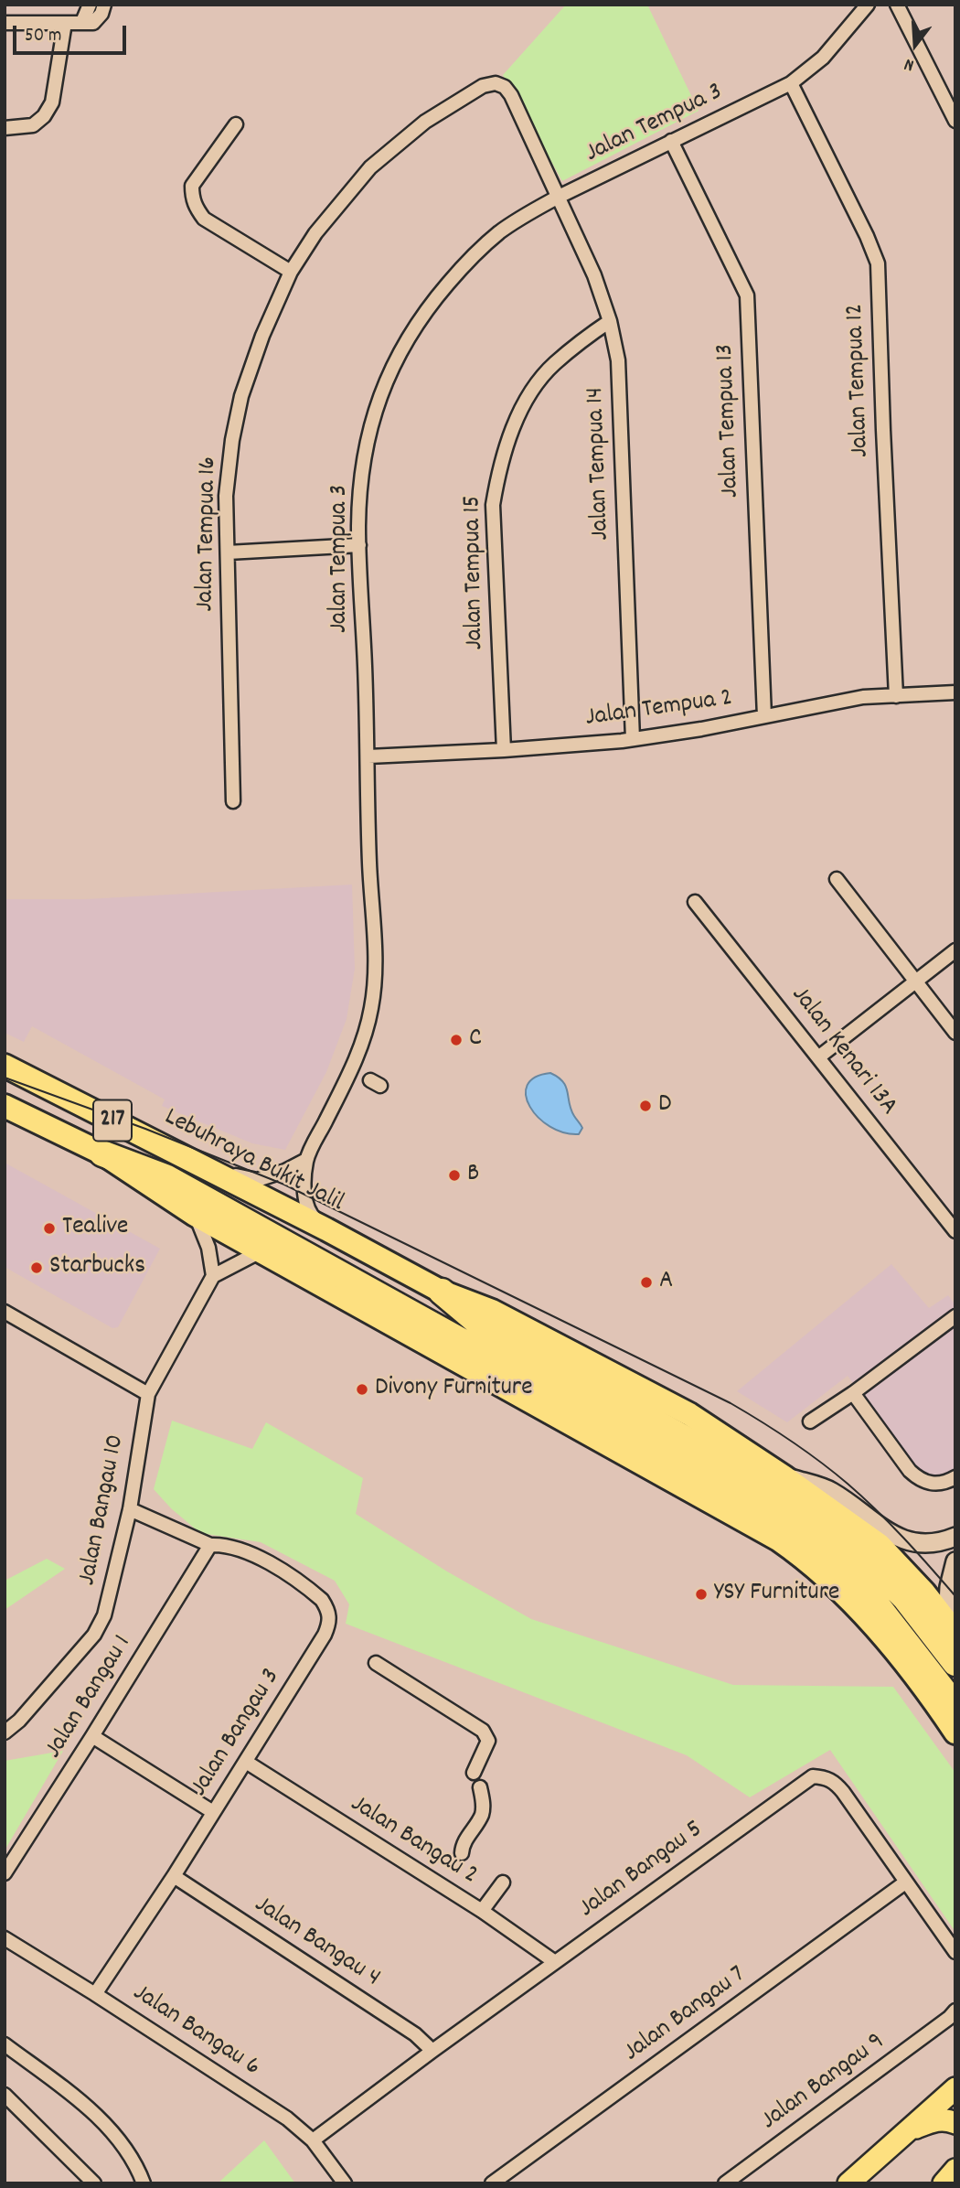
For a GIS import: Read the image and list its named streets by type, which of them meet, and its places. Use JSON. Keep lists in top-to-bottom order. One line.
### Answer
{"streets":{"highway":["217","Lebuhraya Bukit Jalil"],"street":["Jalan Tempua 3","Jalan Tempua 12","Jalan Tempua 13","Jalan Tempua 14","Jalan Tempua 16","Jalan Tempua 15","Jalan Tempua 2","Jalan Kenari 13A","Jalan Bangau 10","Jalan Bangau 1","Jalan Bangau 3","Jalan Bangau 2","Jalan Bangau 5","Jalan Bangau 4","Jalan Bangau 7","Jalan Bangau 6","Jalan Bangau 9"]},"crossings":[["Jalan Tempua 3","Jalan Tempua 12"],["Jalan Tempua 3","Jalan Tempua 13"],["Jalan Tempua 3","Jalan Tempua 14"],["Jalan Tempua 3","Jalan Tempua 16"],["Jalan Tempua 3","Jalan Tempua 2"],["Jalan Tempua 3","Lebuhraya Bukit Jalil"],["Jalan Tempua 12","Jalan Tempua 2"],["Jalan Tempua 13","Jalan Tempua 2"],["Jalan Tempua 14","Jalan Tempua 16"],["Jalan Tempua 14","Jalan Tempua 15"],["Jalan Tempua 14","Jalan Tempua 2"],["Jalan Tempua 15","Jalan Tempua 2"],["Jalan Bangau 1","Jalan Bangau 3"],["Jalan Bangau 3","Jalan Bangau 2"],["Jalan Bangau 3","Jalan Bangau 4"],["Jalan Bangau 3","Jalan Bangau 6"],["Jalan Bangau 2","Jalan Bangau 5"],["Jalan Bangau 5","Jalan Bangau 4"],["Jalan Bangau 5","Jalan Bangau 7"],["Jalan Bangau 5","Jalan Bangau 6"]],"places":["C","D","B","Tealive","Starbucks","A","Divony Furniture","YSY Furniture"],"scale_bar":"50 m","north":"bottom"}
